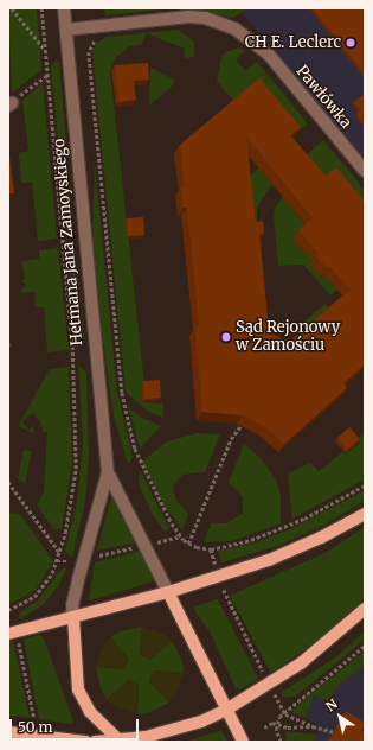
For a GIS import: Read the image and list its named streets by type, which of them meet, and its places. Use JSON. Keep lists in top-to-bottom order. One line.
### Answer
{"streets":{"street":["Pawłówka","Hetmana Jana Zamoyskiego"]},"crossings":[["Pawłówka","Hetmana Jana Zamoyskiego"]],"places":["CH E. Leclerc","Sąd Rejonowy w Zamościu"],"scale_bar":"50 m","north":"top left"}
